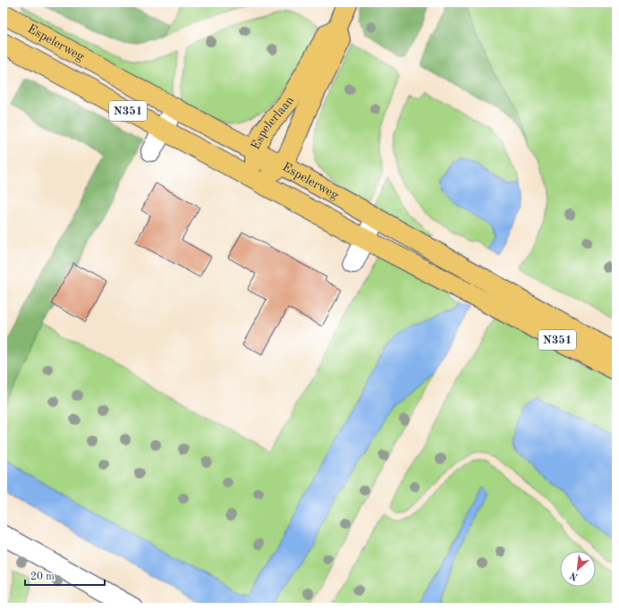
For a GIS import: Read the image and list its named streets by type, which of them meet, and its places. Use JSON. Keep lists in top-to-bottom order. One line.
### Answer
{"streets":{"main road":["Espelerweg","N351","Espelerlaan"]},"crossings":[["Espelerweg","Espelerlaan"]],"scale_bar":"20 m","north":"bottom left"}
